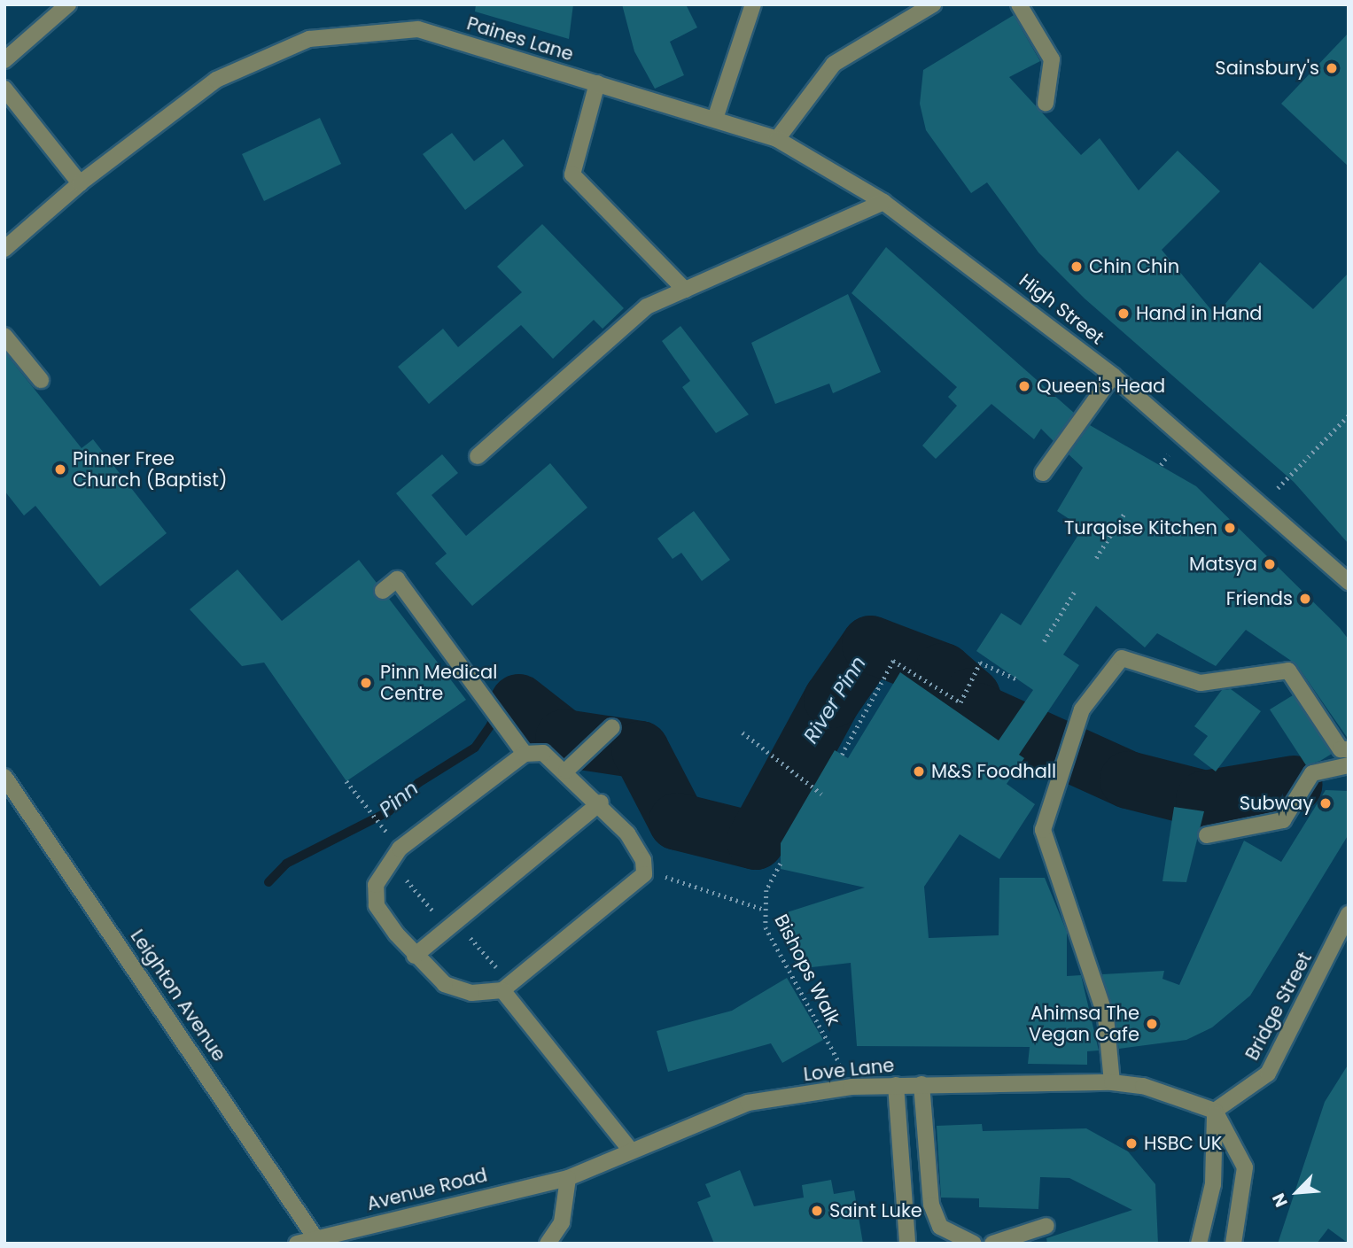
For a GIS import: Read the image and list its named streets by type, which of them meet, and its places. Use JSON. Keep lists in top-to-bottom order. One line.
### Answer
{"streets":{"street":["Paines Lane","High Street","Leighton Avenue","Bridge Street","Love Lane","Avenue Road"],"path":["Bishops Walk"]},"crossings":[["Paines Lane","High Street"],["Bishops Walk","Love Lane"],["Leighton Avenue","Avenue Road"],["Bridge Street","Love Lane"],["Love Lane","Avenue Road"]],"water":["River Pinn","Pinn"],"places":["Sainsbury's","Chin Chin","Hand in Hand","Queen's Head","Pinner Free Church (Baptist)","Turqoise Kitchen","Matsya","Friends","Pinn Medical Centre","M&S Foodhall","Subway","Ahimsa The Vegan Cafe","HSBC UK","Saint Luke"],"north":"bottom left"}
